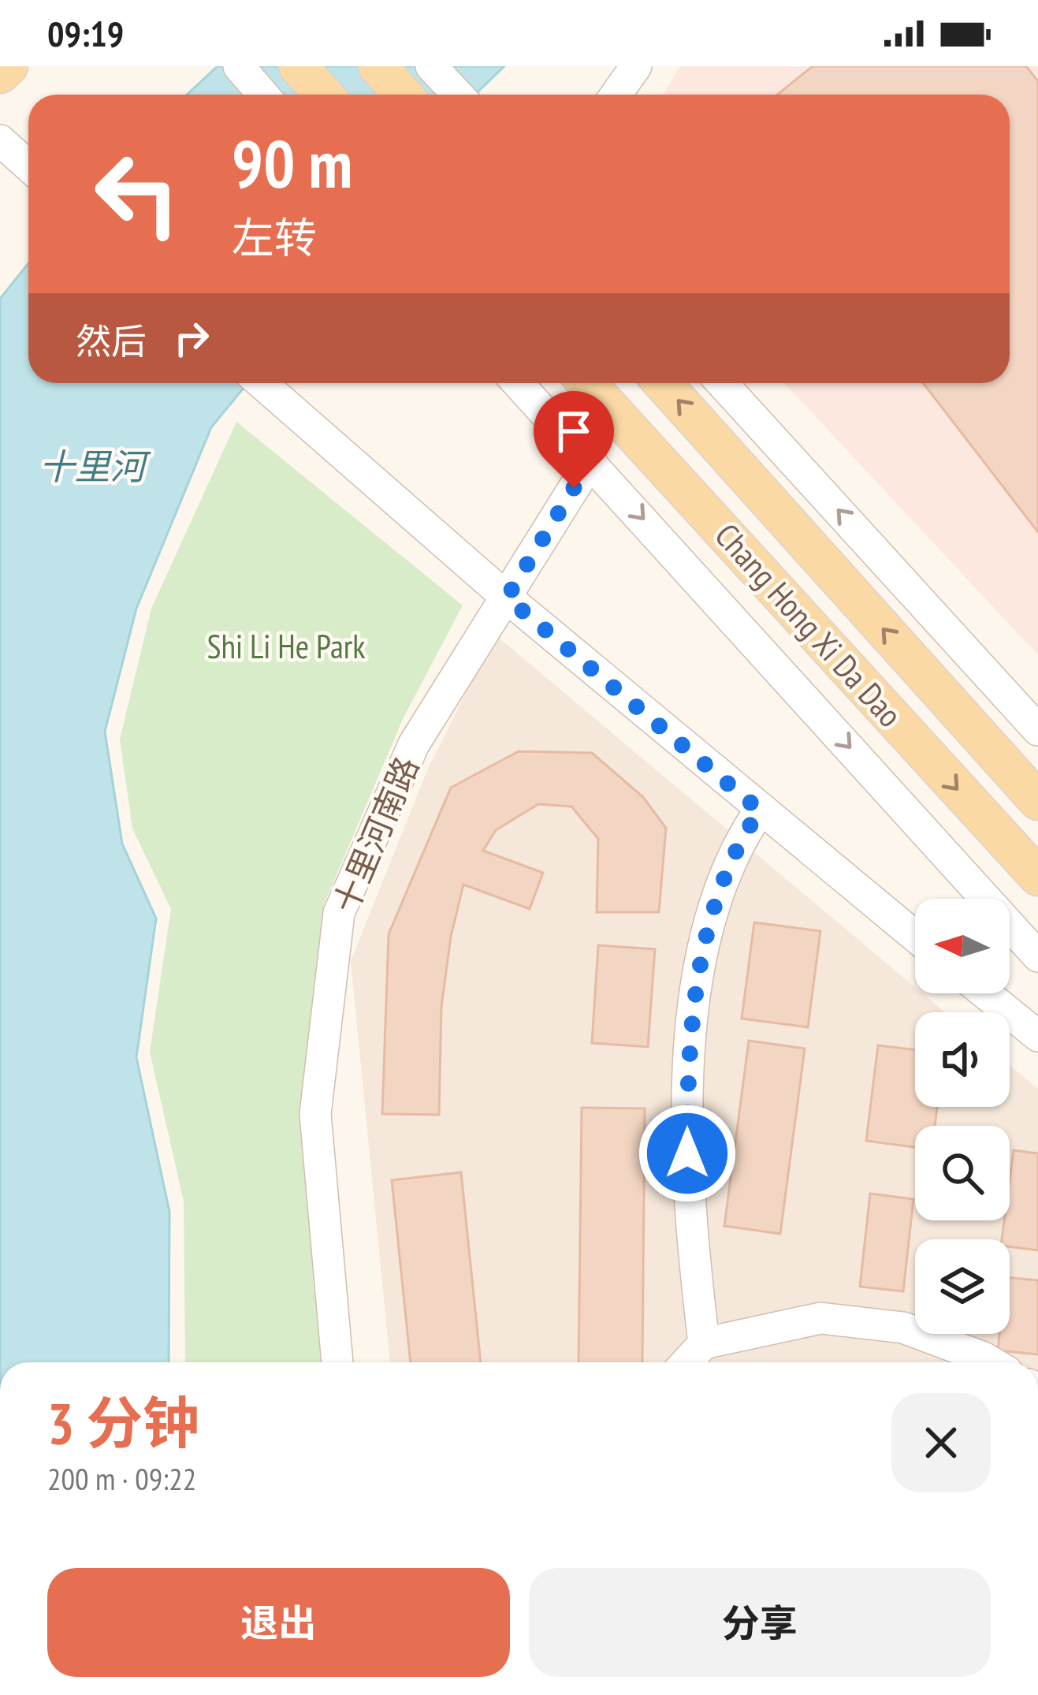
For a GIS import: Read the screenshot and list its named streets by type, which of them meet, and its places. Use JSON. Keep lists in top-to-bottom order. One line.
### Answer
{"streets":{"main road":["Chang Hong Xi Da Dao"],"street":["十里河南路"]},"water":["十里河"],"parks":["Shi Li He Park"],"north":"left","page":{"status":"09:19","turn":["90 m","左转"],"then":"然后","heading":["3 分钟","200 m · 09:22"],"buttons":["退出","分享"]}}
